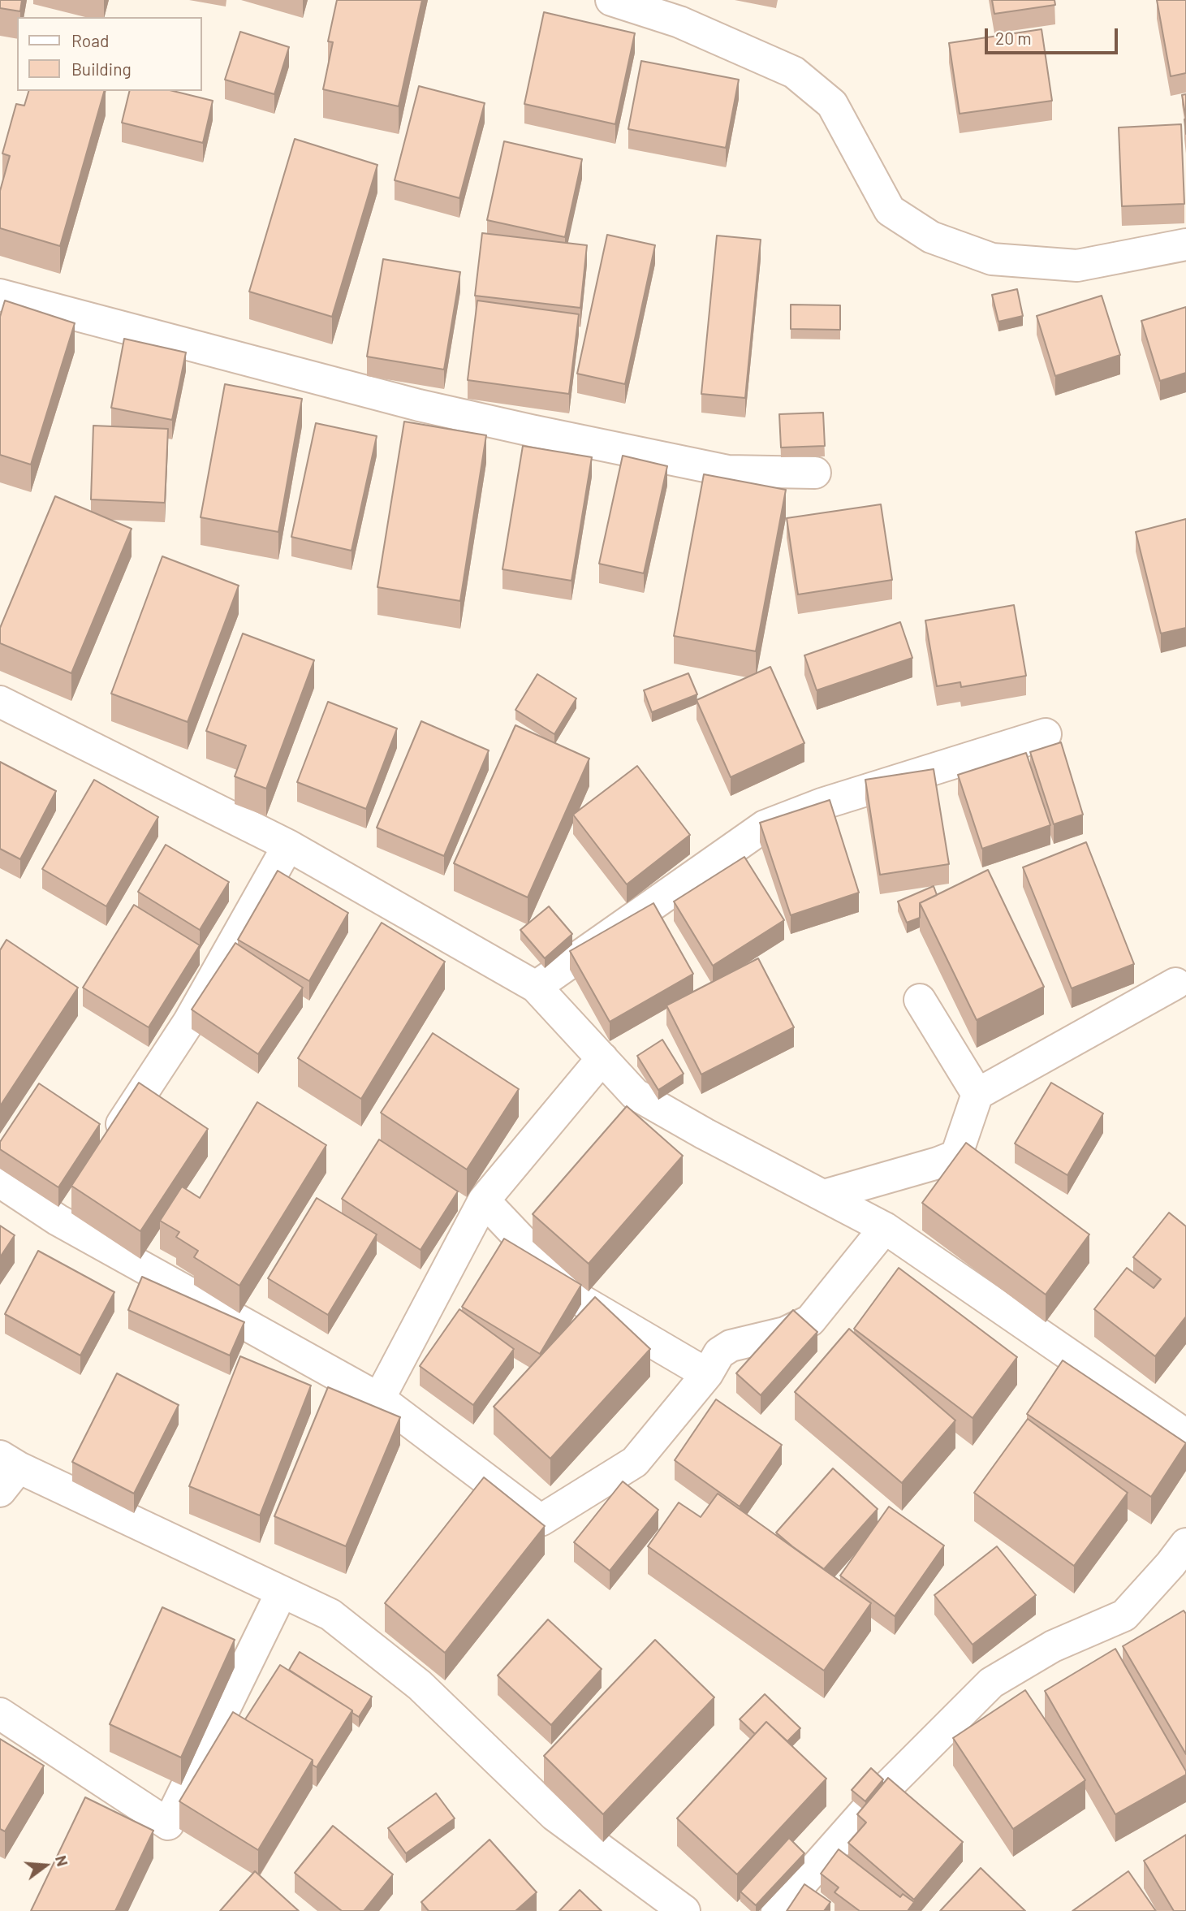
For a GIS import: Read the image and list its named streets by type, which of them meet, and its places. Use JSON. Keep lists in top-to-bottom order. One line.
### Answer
{"legend":["Road","Building"],"scale_bar":"20 m","north":"right"}
